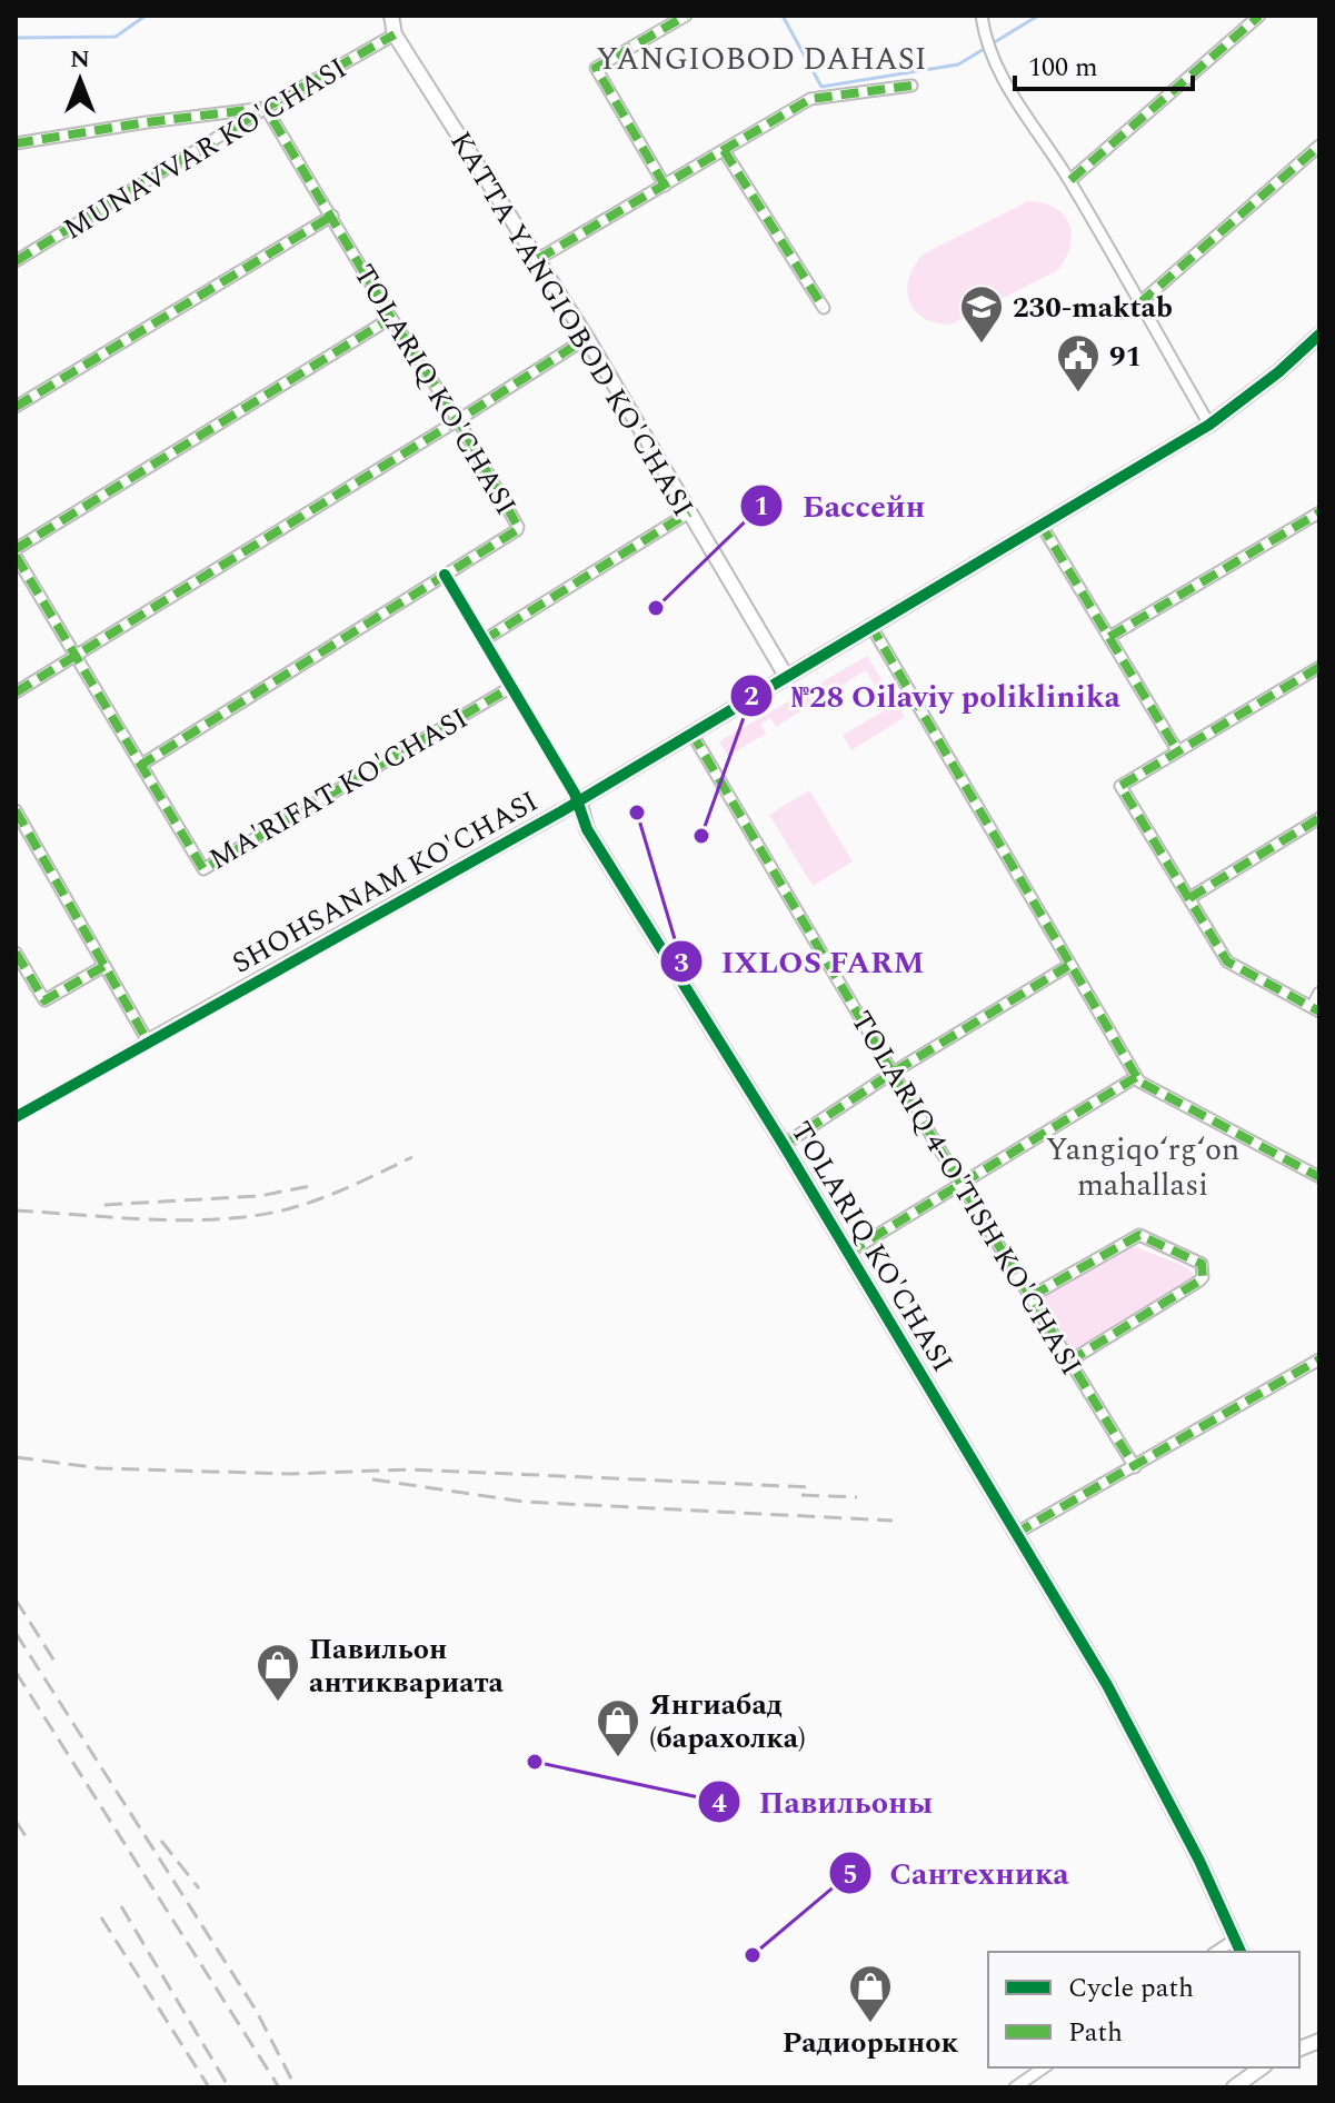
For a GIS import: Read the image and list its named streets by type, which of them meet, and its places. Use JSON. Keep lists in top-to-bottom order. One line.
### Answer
{"streets":{"street":["MUNAVVAR KO'CHASI","KATTA YANGIOBOD KO'CHASI","TOLARIQ KO'CHASI","MA'RIFAT KO'CHASI","SHOHSANAM KO'CHASI","TOLARIQ 4-O'TISH KO'CHASI"]},"crossings":[["MUNAVVAR KO'CHASI","KATTA YANGIOBOD KO'CHASI"],["MUNAVVAR KO'CHASI","TOLARIQ KO'CHASI"],["KATTA YANGIOBOD KO'CHASI","SHOHSANAM KO'CHASI"],["TOLARIQ KO'CHASI","MA'RIFAT KO'CHASI"],["TOLARIQ KO'CHASI","SHOHSANAM KO'CHASI"],["TOLARIQ KO'CHASI","TOLARIQ 4-O'TISH KO'CHASI"],["SHOHSANAM KO'CHASI","TOLARIQ 4-O'TISH KO'CHASI"]],"districts":["YANGIOBOD DAHASI","Yangiqoʻrgʻon mahallasi"],"places":{"school or university":["230-maktab"],"public building":["91"],"other":["Бассейн","IXLOS FARM","№28 Oilaviy poliklinika","Павильоны","Сантехника"],"shop":["Павильон антиквариата","Янгиабад (барахолка)","Радиорынок"]},"legend":["Cycle path","Path"],"scale_bar":"100 m","north":"top"}
